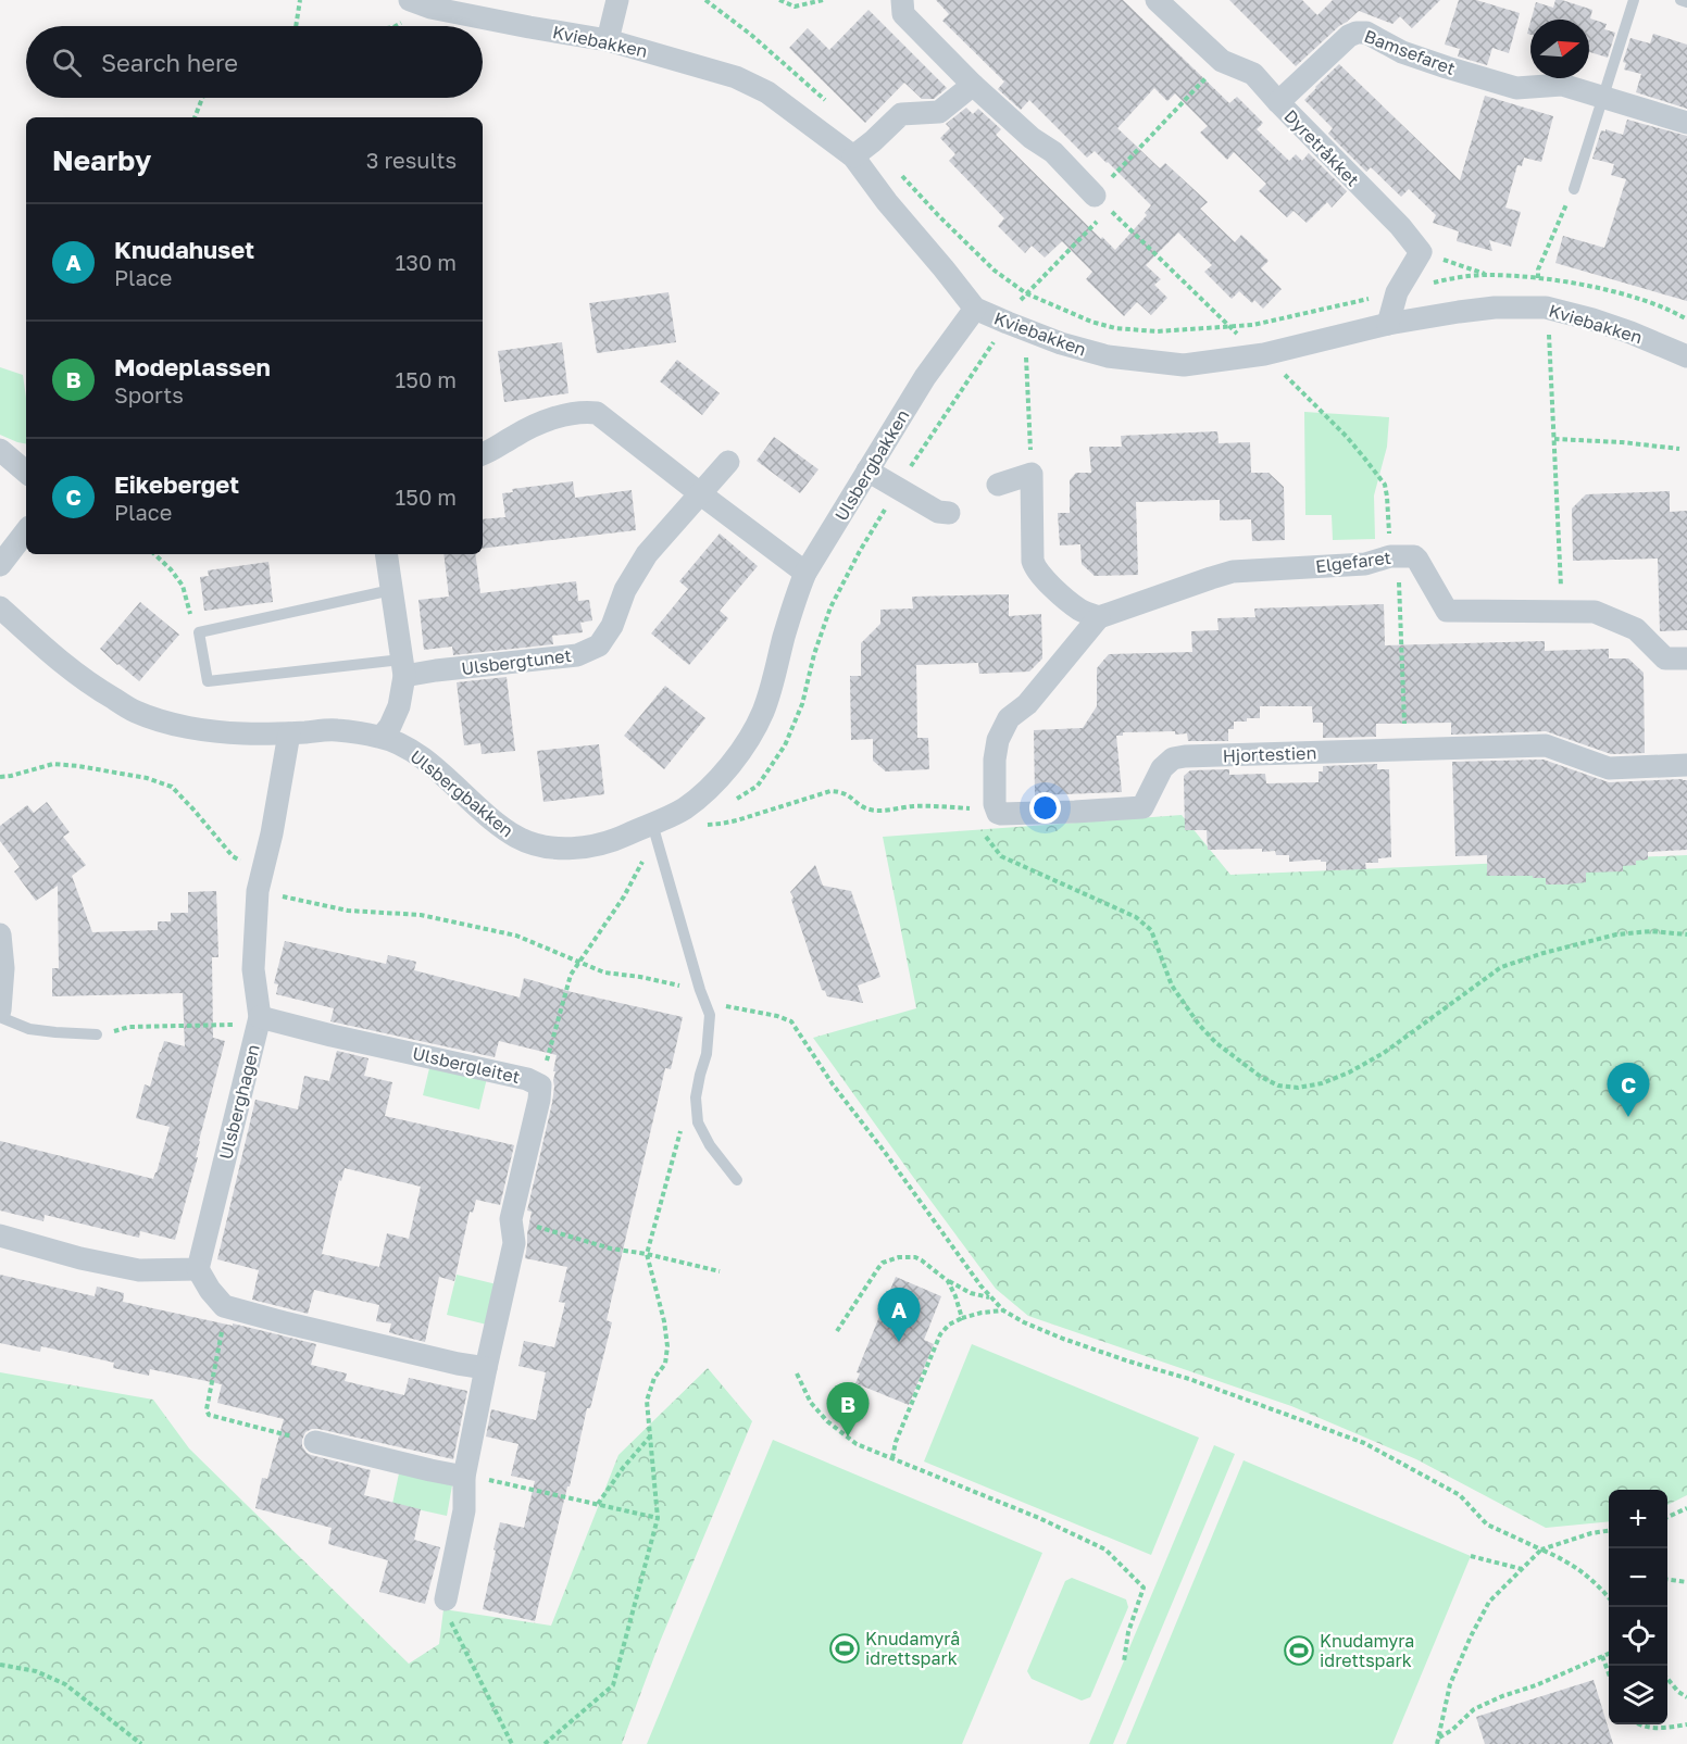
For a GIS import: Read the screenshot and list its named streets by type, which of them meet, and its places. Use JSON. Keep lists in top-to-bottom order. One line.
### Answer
{"streets":{"street":["Kviebakken","Bamsefaret","Dyretråkket","Ulsbergbakken","Elgefaret","Ulsbergtunet","Hjortestien","Ulsbergleitet","Ulsberghagen"]},"crossings":[["Kviebakken","Ulsbergbakken"],["Bamsefaret","Dyretråkket"],["Ulsbergbakken","Ulsberghagen"],["Ulsbergleitet","Ulsberghagen"]],"places":{"sports":["Knudamyrå idrettspark","Knudamyra idrettspark"]},"north":"right","page":{"search":"Search here","heading":["Nearby","3 results"],"list":[{"mark":"A","name":"Knudahuset","note":"Place","value":"130 m"},{"mark":"B","name":"Modeplassen","note":"Sports","value":"150 m"},{"mark":"C","name":"Eikeberget","note":"Place","value":"150 m"}],"pins":["C","A","B"],"map_buttons":["+","−"]}}
